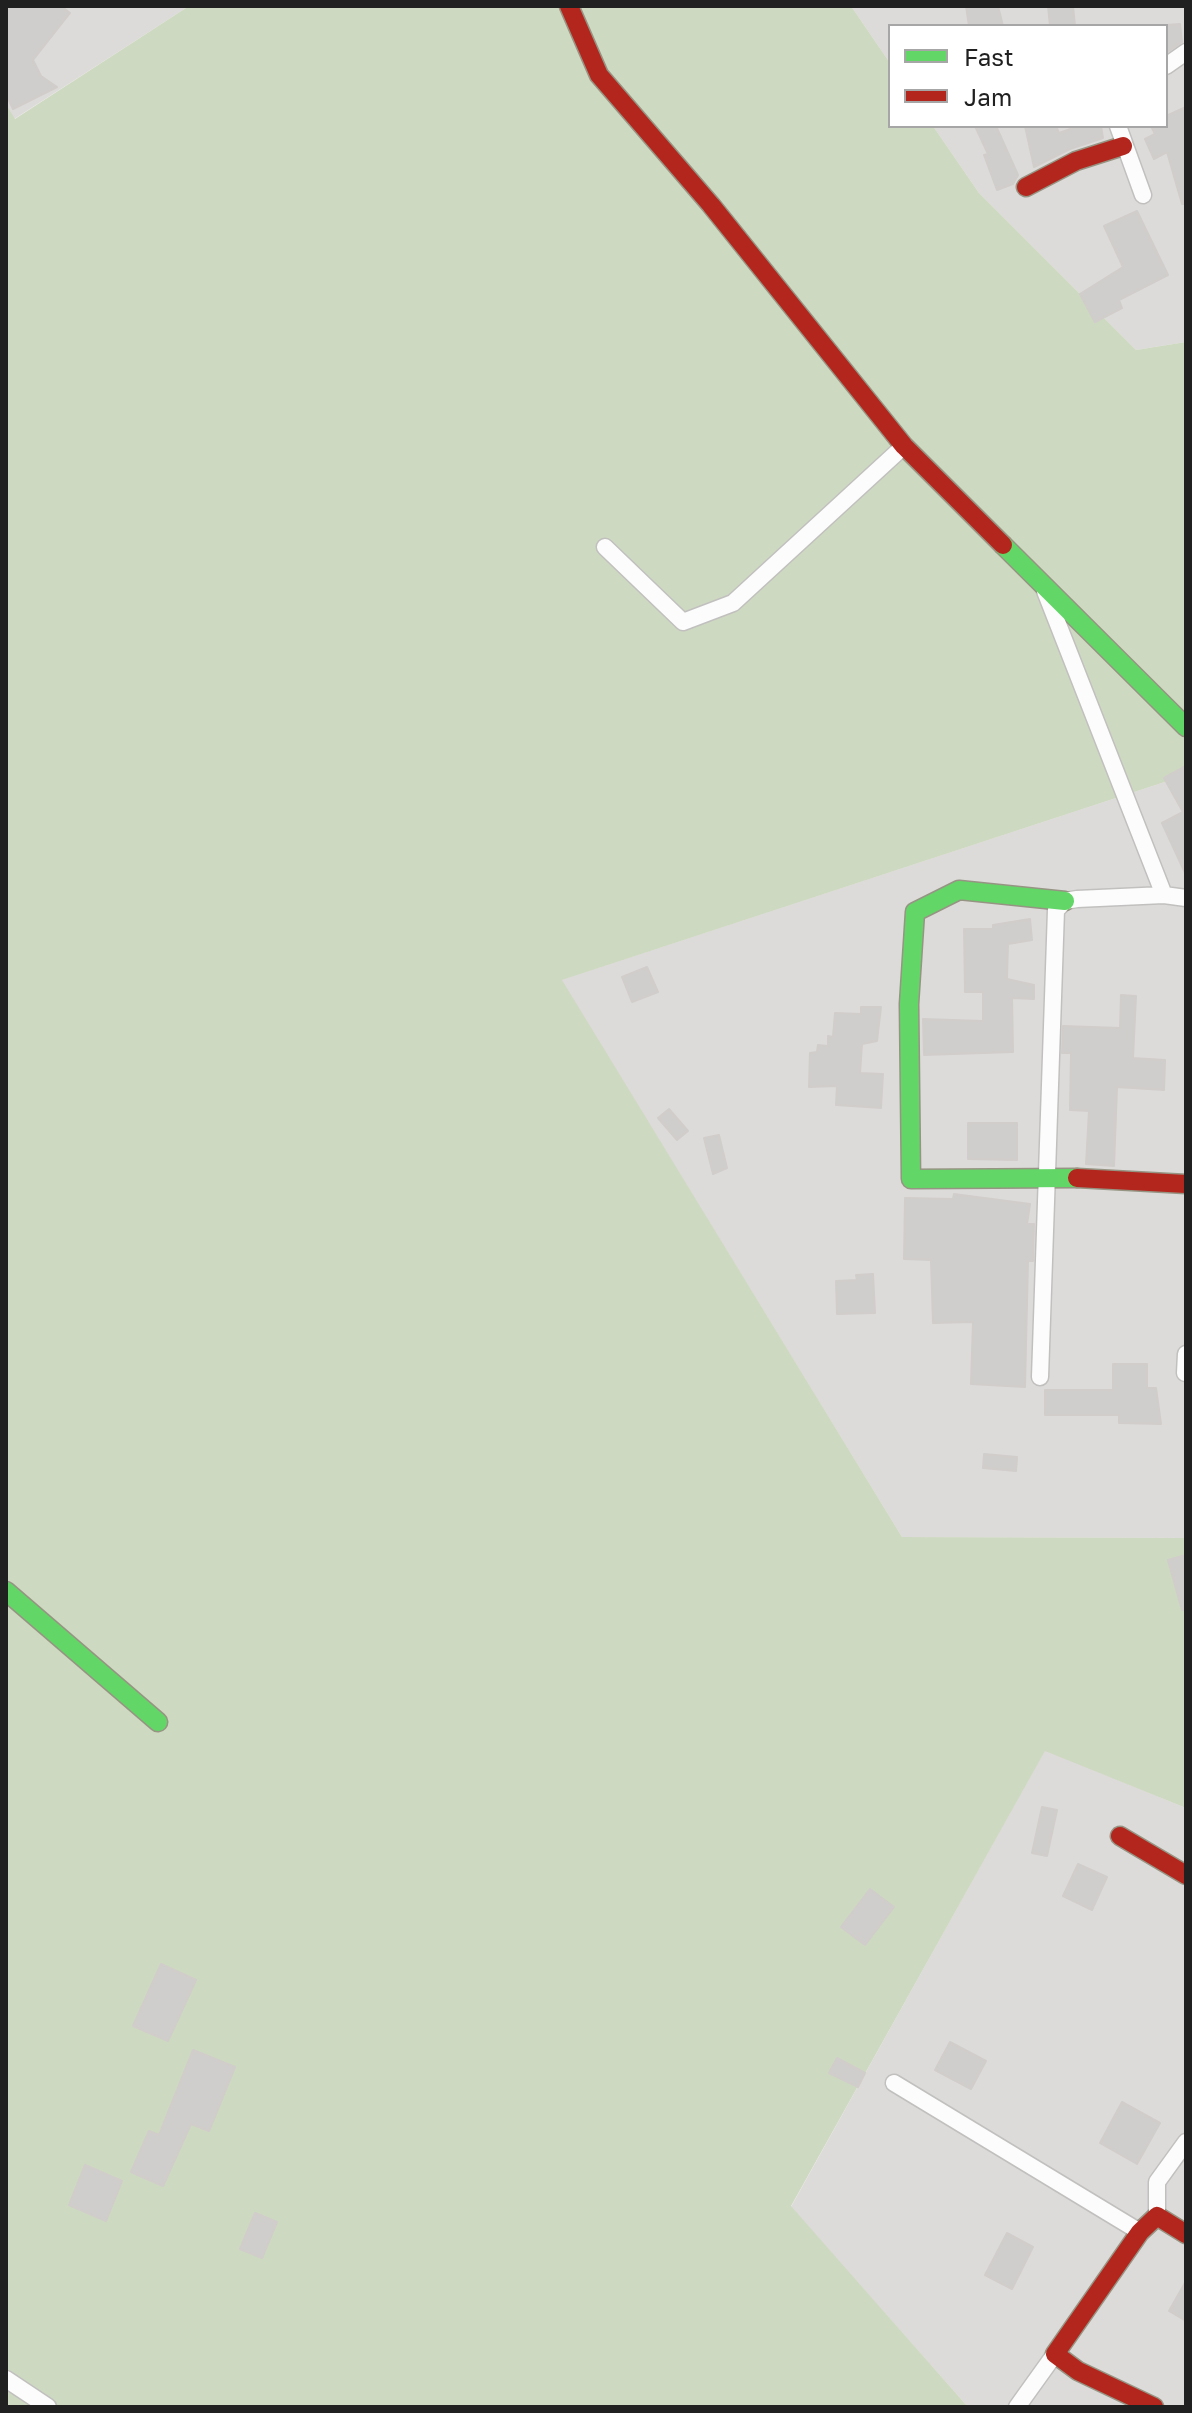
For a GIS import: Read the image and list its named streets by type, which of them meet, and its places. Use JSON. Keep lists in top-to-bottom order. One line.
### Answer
{"legend":["Fast","Jam"]}
